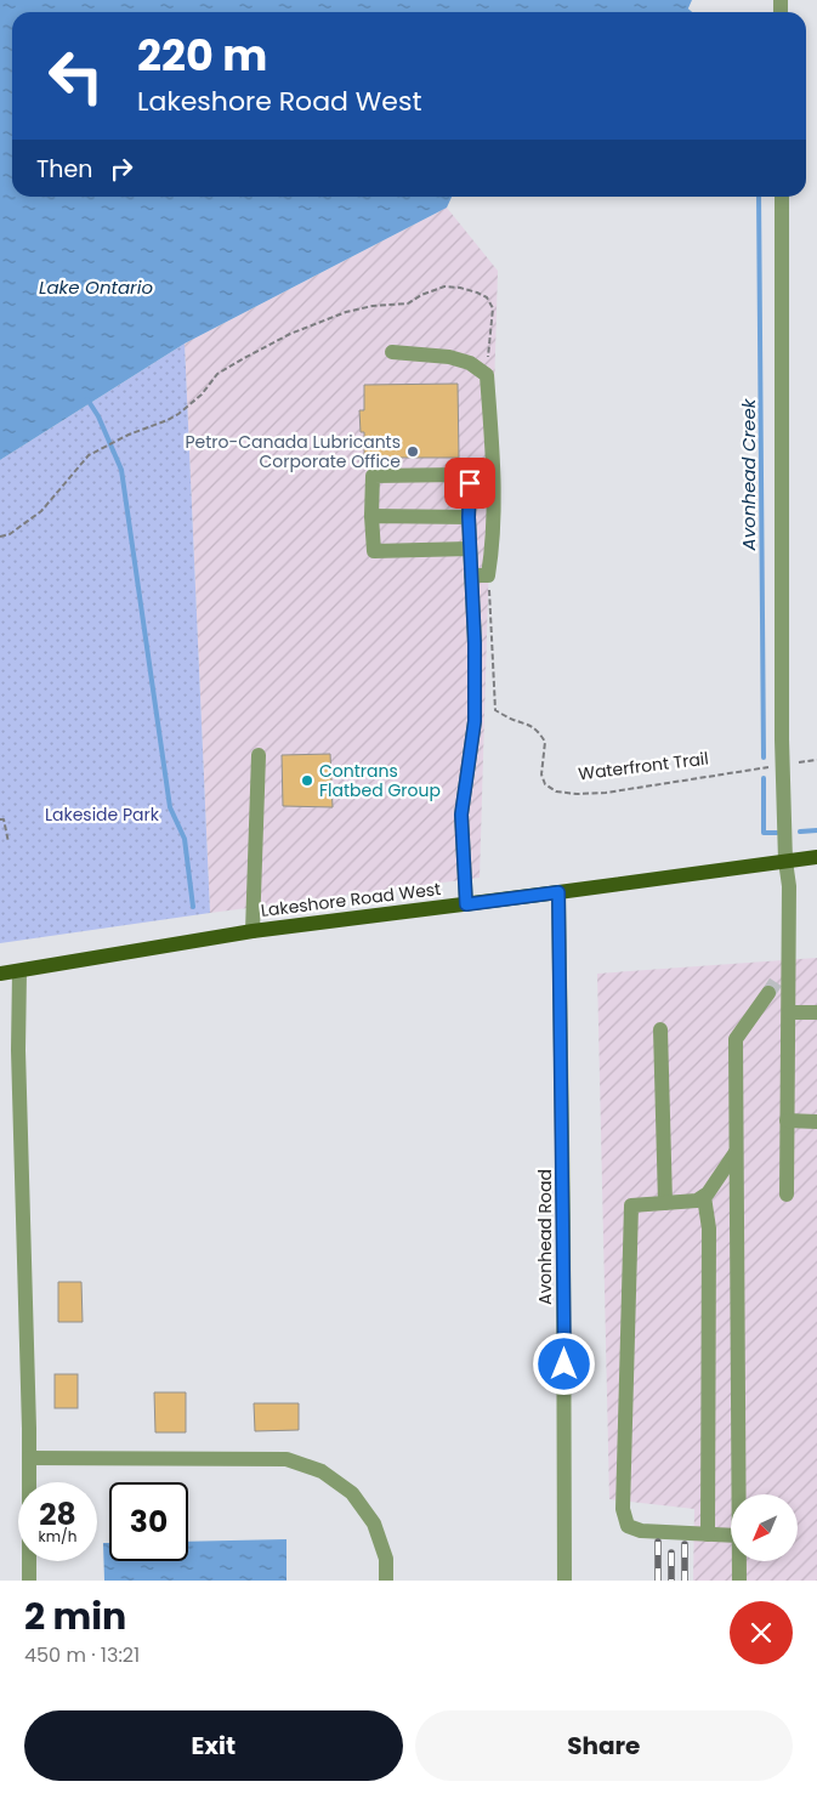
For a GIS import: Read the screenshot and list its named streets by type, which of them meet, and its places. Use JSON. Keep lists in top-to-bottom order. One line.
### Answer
{"streets":{"main road":["Lakeshore Road West"],"street":["Avonhead Road"],"path":["Waterfront Trail"]},"crossings":[["Lakeshore Road West","Avonhead Road"]],"water":["Lake Ontario","Avonhead Creek"],"parks":["Lakeside Park"],"places":["Petro-Canada Lubricants Corporate Office","Contrans Flatbed Group"],"north":"bottom left","page":{"turn":["220 m","Lakeshore Road West"],"then":"Then","speed":"28 km/h","limit":"30","heading":["2 min","450 m · 13:21"],"buttons":["Exit","Share"]}}
